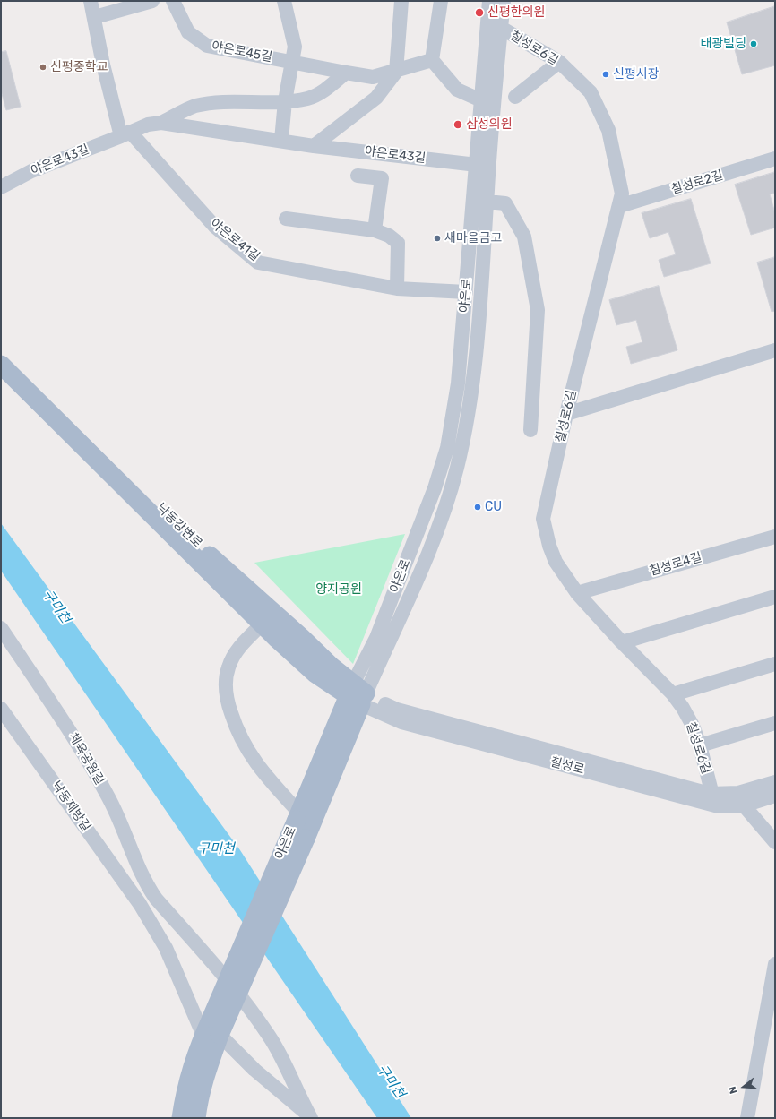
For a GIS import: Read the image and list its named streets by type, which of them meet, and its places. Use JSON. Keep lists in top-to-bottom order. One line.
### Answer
{"streets":{"main road":["야은로","낙동강변로"],"street":["칠성로6길","야은로45길","야은로43길","칠성로2길","야은로41길","칠성로4길","체육공원길","칠성로","낙동제방길"]},"crossings":[["칠성로6길","칠성로2길"],["칠성로6길","야은로"],["칠성로6길","칠성로4길"],["칠성로6길","칠성로"],["야은로43길","야은로41길"],["야은로43길","야은로"],["야은로41길","야은로"],["야은로","낙동강변로"],["야은로","칠성로"],["야은로","낙동제방길"],["낙동강변로","칠성로"]],"water":["구미천"],"parks":["양지공원"],"places":["신평한의원","태광빌딩","신평중학교","신평시장","삼성의원","새마을금고","CU"],"north":"left"}
